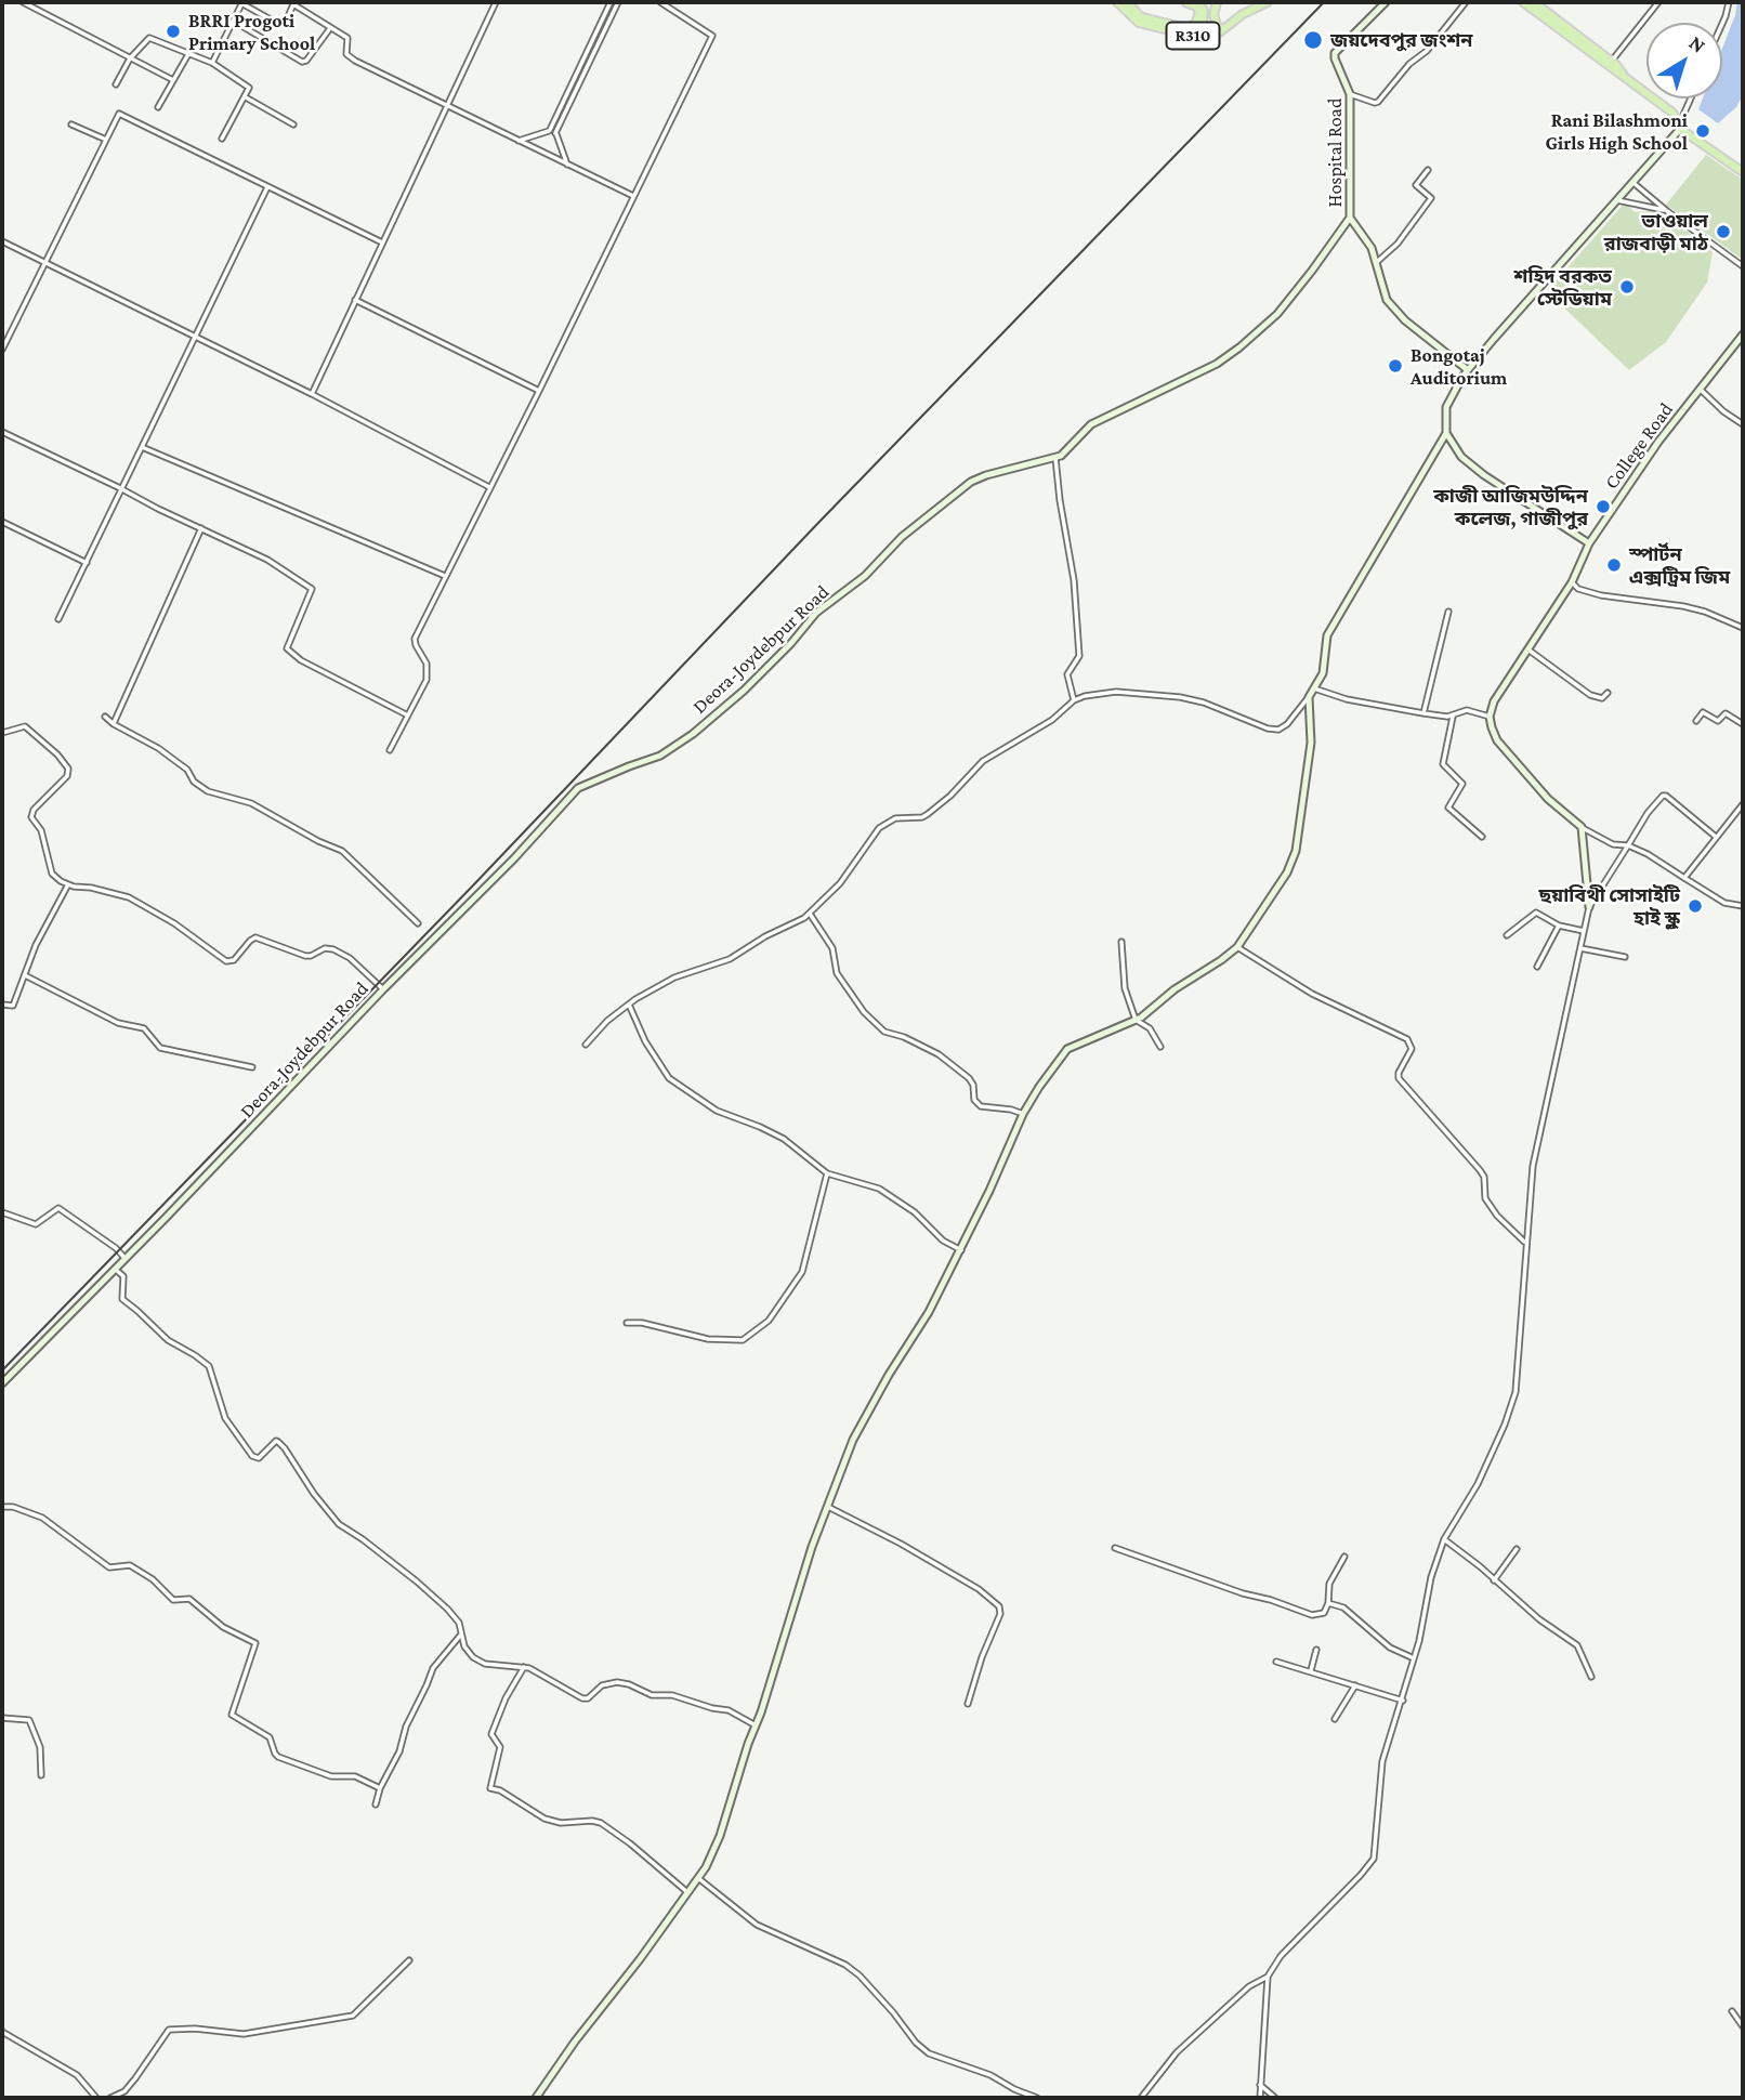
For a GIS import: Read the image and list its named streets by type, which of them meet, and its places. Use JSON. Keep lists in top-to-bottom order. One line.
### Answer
{"streets":{"main road":["R310"],"street":["Hospital Road","College Road","Deora-Joydebpur Road"]},"crossings":[["Hospital Road","Deora-Joydebpur Road"]],"places":["BRRI Progoti Primary School","জয়দেবপুর জংশন","Rani Bilashmoni Girls High School","ভাওয়াল রাজবাড়ী মাঠ","শহিদ বরকত স্টেডিয়াম","Bongotaj Auditorium","কাজী আজিমউদ্দিন কলেজ, গাজীপুর","স্পার্টন এক্সট্রিম জিম","ছয়াবিথী সোসাইটি হাই স্কুল"],"north":"top right"}
